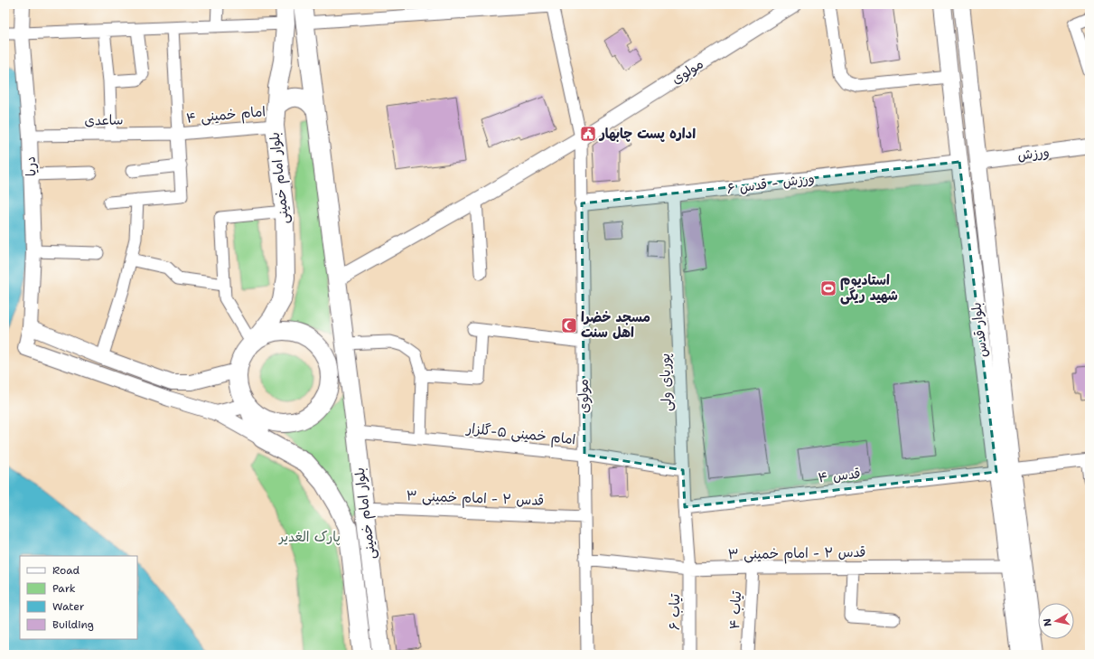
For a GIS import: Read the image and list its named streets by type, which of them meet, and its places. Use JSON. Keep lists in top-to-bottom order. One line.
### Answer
{"streets":{"main road":["بلوار امام خمینی","بلوار قدس"],"street":["مولوی","امام خمینی ۴","ساعدی","ورزش","دریا","ورزش - قدس ۶","پوریای ولی","امام خمینی ۵-گلزار","قدس ۴","قدس ۲ - امام خمینی ۳","تیاب ۴","تیاب ۶"]},"crossings":[["مولوی","بلوار امام خمینی"],["مولوی","ورزش - قدس ۶"],["مولوی","امام خمینی ۵-گلزار"],["مولوی","قدس ۲ - امام خمینی ۳"],["امام خمینی ۴","ساعدی"],["امام خمینی ۴","بلوار امام خمینی"],["ساعدی","دریا"],["ورزش","بلوار قدس"],["بلوار امام خمینی","امام خمینی ۵-گلزار"],["بلوار امام خمینی","قدس ۲ - امام خمینی ۳"],["ورزش - قدس ۶","بلوار قدس"],["ورزش - قدس ۶","پوریای ولی"],["بلوار قدس","قدس ۴"],["بلوار قدس","قدس ۲ - امام خمینی ۳"],["پوریای ولی","امام خمینی ۵-گلزار"],["پوریای ولی","قدس ۴"],["پوریای ولی","قدس ۲ - امام خمینی ۳"],["پوریای ولی","تیاب ۶"],["قدس ۲ - امام خمینی ۳","تیاب ۴"],["قدس ۲ - امام خمینی ۳","تیاب ۶"]],"parks":["پارک الغدیر"],"places":{"public building":["اداره پست چابهار"],"sports":["استادیوم شهید ریگی"],"mosque":["مسجد خضرا اهل سنت"]},"legend":["Road","Park","Water","Building"],"north":"left"}
